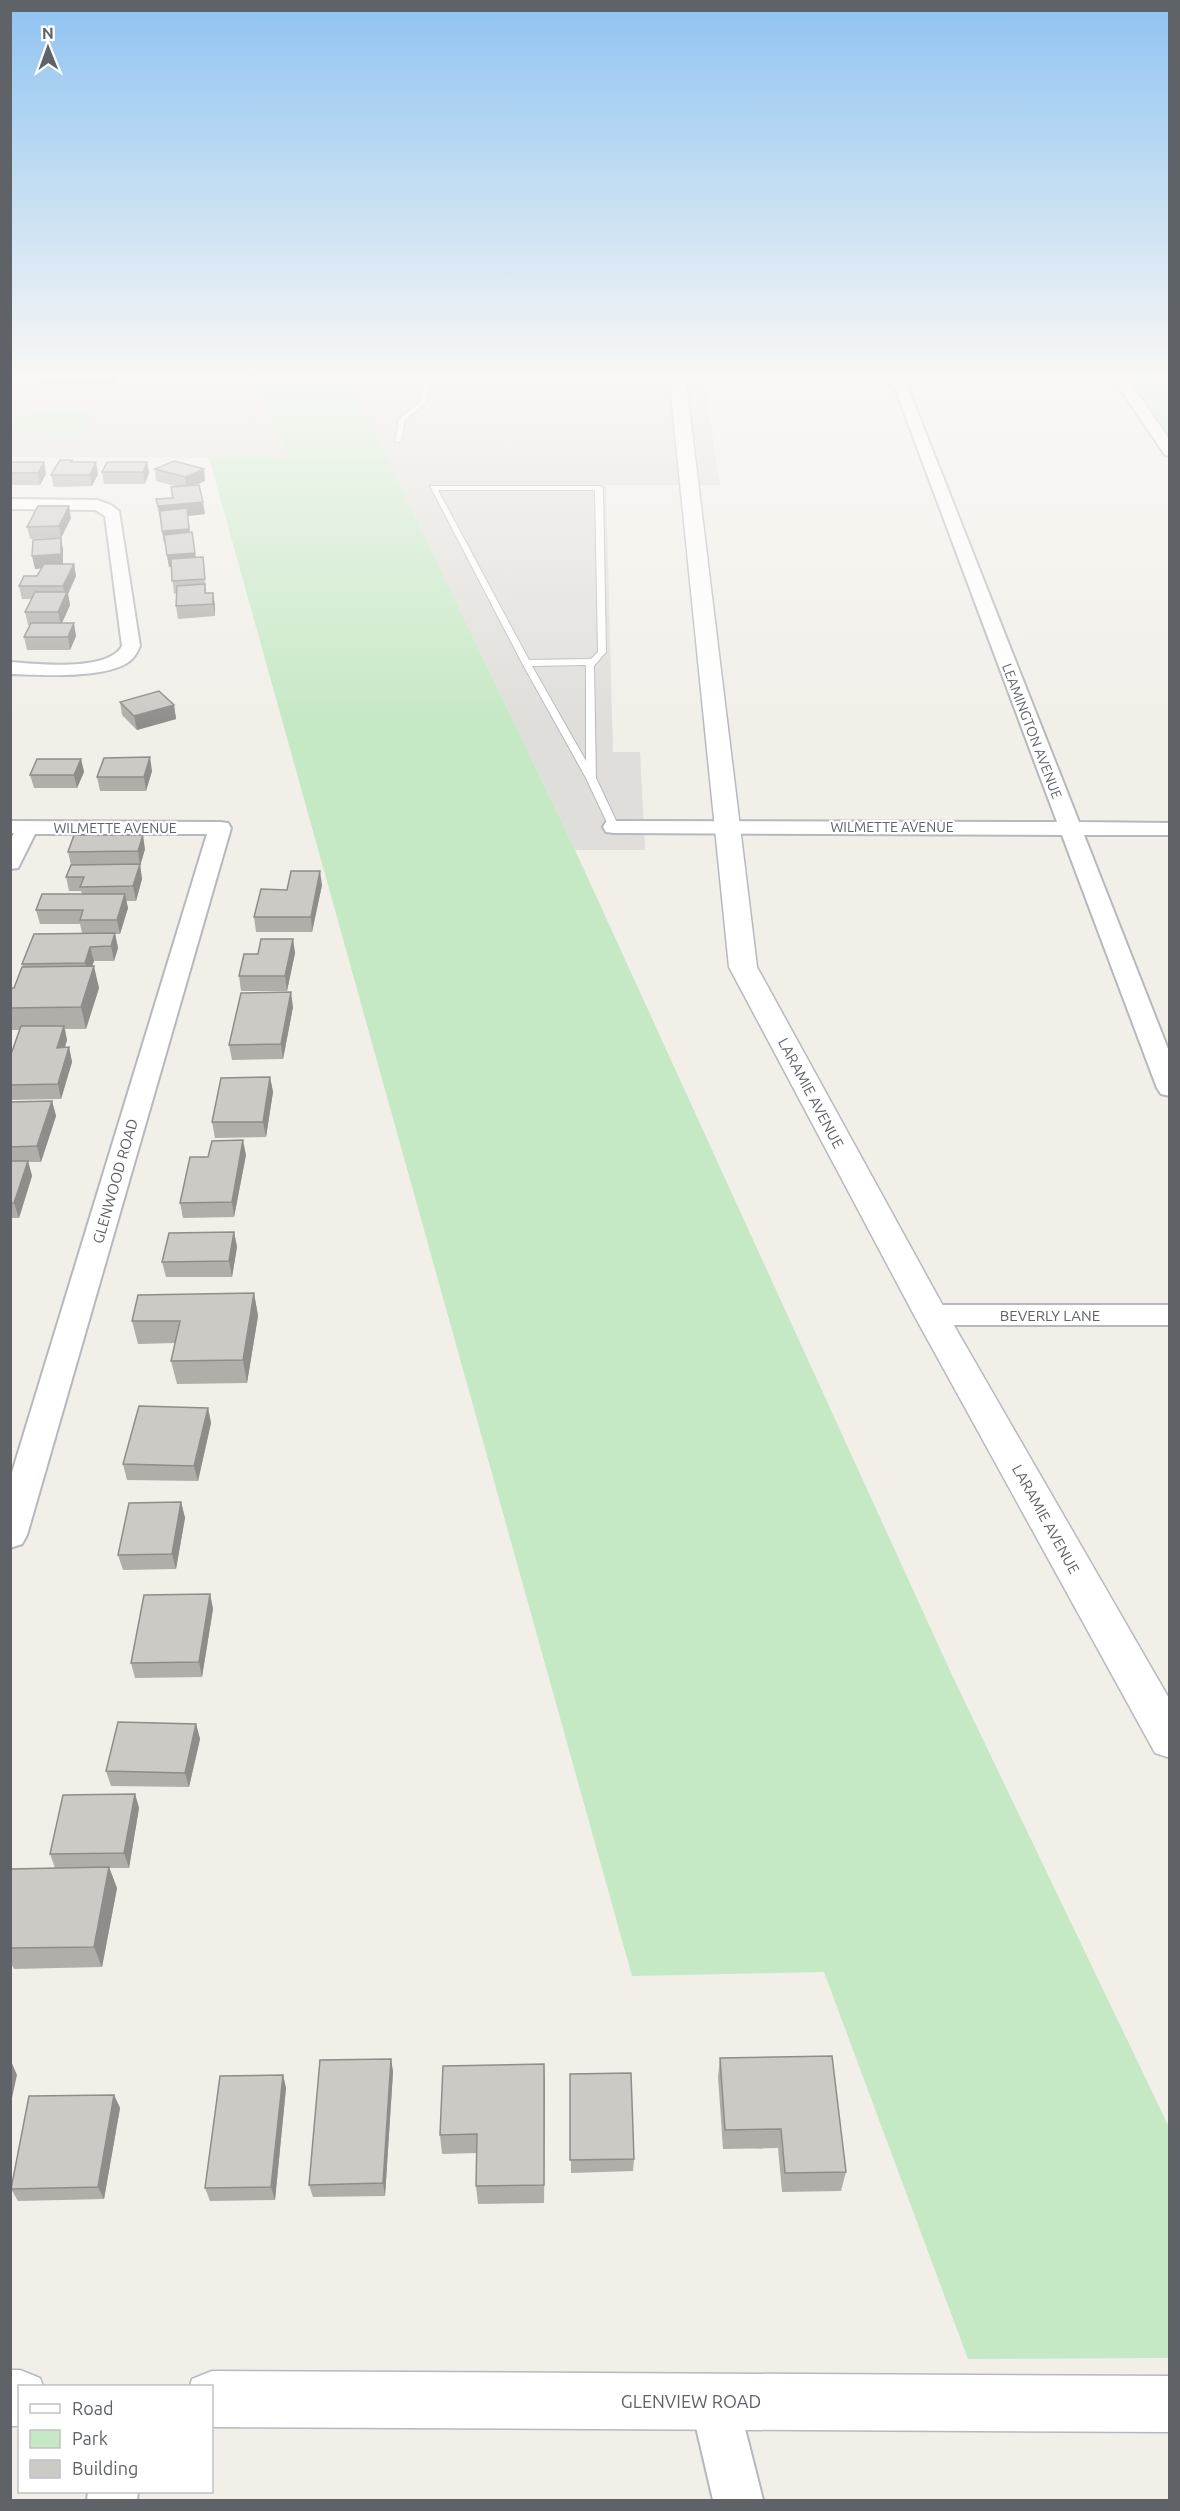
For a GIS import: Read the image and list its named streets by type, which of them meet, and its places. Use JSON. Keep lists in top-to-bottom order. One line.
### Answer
{"streets":{"street":["LEAMINGTON AVENUE","WILMETTE AVENUE","LARAMIE AVENUE","GLENWOOD ROAD","BEVERLY LANE","GLENVIEW ROAD"]},"crossings":[["LEAMINGTON AVENUE","WILMETTE AVENUE"],["WILMETTE AVENUE","LARAMIE AVENUE"],["WILMETTE AVENUE","GLENWOOD ROAD"],["LARAMIE AVENUE","BEVERLY LANE"]],"legend":["Road","Park","Building"],"north":"top"}
